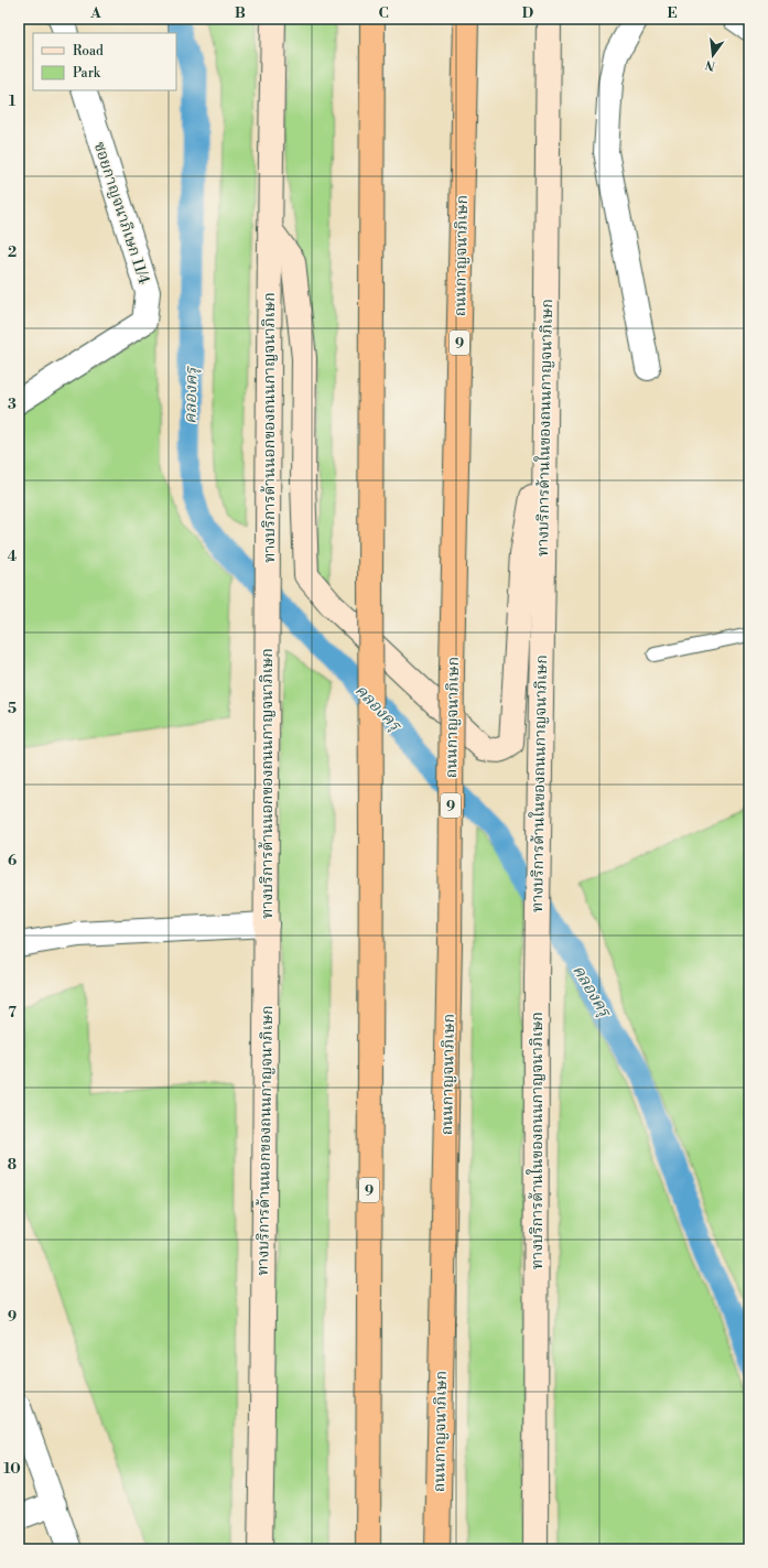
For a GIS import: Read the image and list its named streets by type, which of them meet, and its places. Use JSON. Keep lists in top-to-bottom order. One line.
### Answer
{"streets":{"highway":["ถนนกาญจนาภิเษก","9"],"main road":["ทางบริการด้านนอกของถนนกาญจนาภิเษก","ทางบริการด้านในของถนนกาญจนาภิเษก"],"street":["ซอยกาญจนาภิเษก 11/4"]},"water":["คลองครุ"],"legend":["Road","Park"],"north":"bottom","grid":{"columns":["A","B","C","D","E"],"rows":["1","2","3","4","5","6","7","8","9","10"]}}
